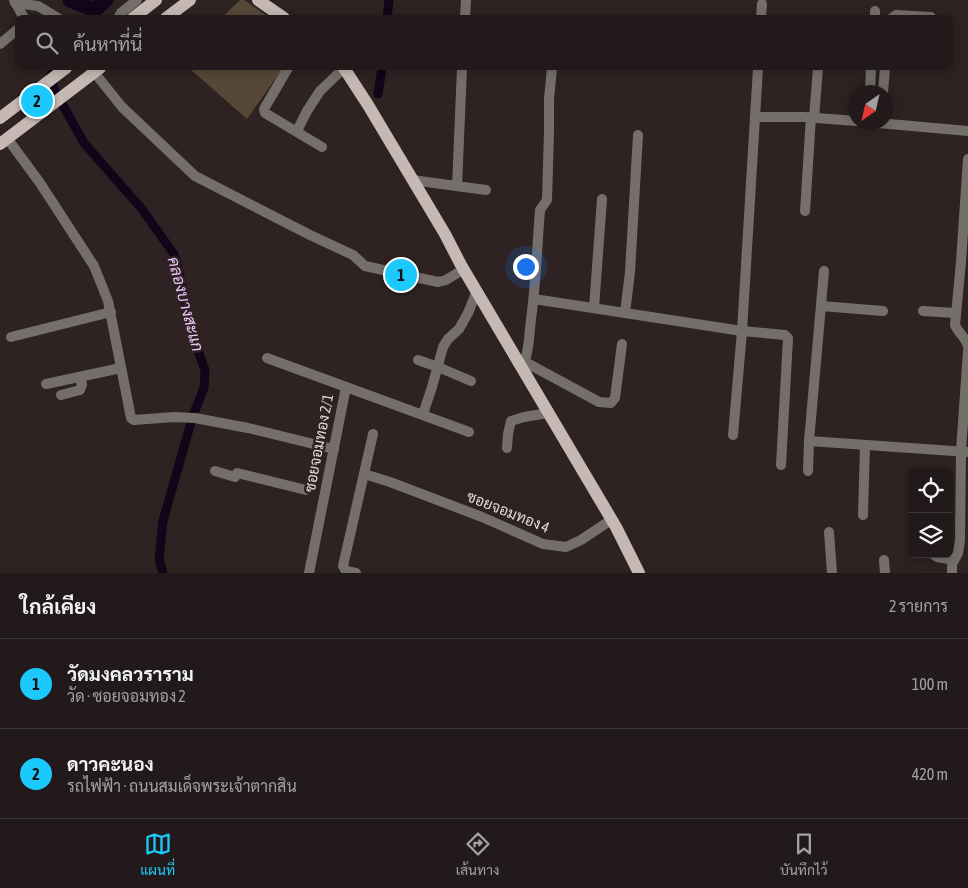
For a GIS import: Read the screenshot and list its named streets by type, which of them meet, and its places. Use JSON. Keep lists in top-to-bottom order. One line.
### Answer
{"streets":{"street":["ซอยจอมทอง 2/1","ซอยจอมทอง 4"]},"water":["คลองบางสะแก"],"north":"bottom left","page":{"search":"ค้นหาที่นี่","pins":["2","1"],"heading":["ใกล้เคียง","2 รายการ"],"list":[{"mark":"1","name":"วัดมงคลวราราม","note":"วัด · ซอยจอมทอง 2","value":"100 m"},{"mark":"2","name":"ดาวคะนอง","note":"รถไฟฟ้า · ถนนสมเด็จพระเจ้าตากสิน","value":"420 m"}],"nav":["แผนที่","เส้นทาง","บันทึกไว้"]}}
